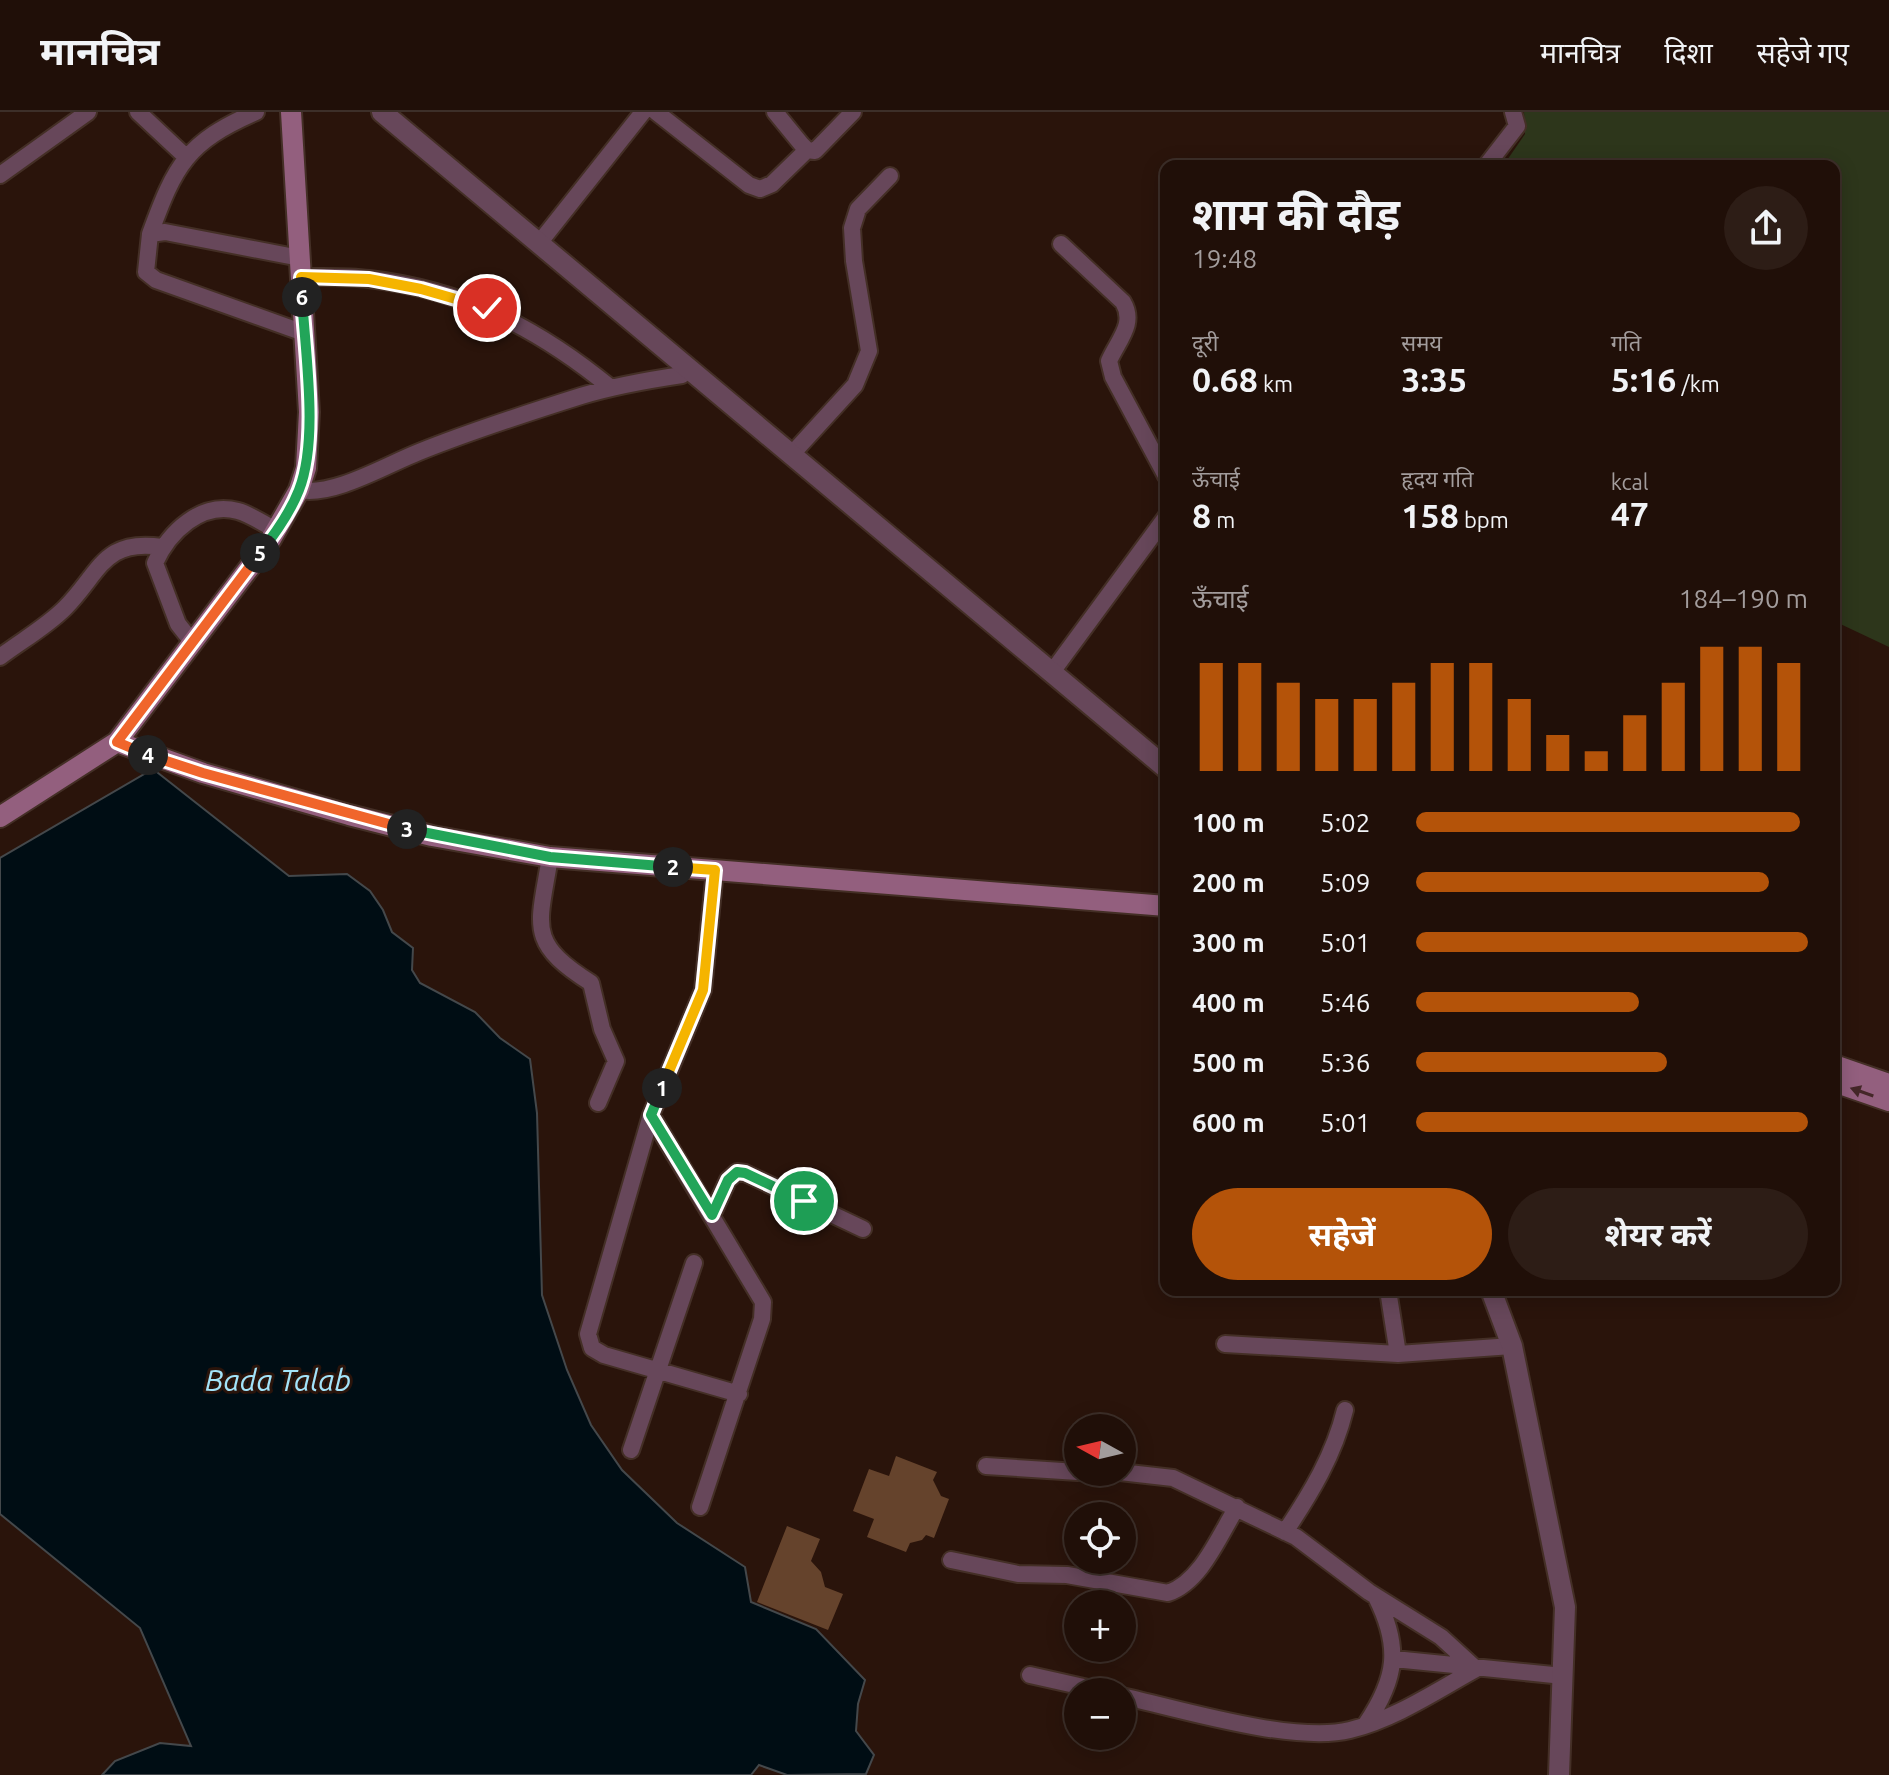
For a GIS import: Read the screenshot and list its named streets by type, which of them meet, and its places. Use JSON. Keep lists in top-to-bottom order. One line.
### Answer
{"water":["Bada Talab"],"north":"left","page":{"header":"मानचित्र","nav":["मानचित्र","दिशा","सहेजे गए"],"heading":["शाम की दौड़","19:48"],"pins":["6","5","4","3","2","1"],"stats":[["दूरी","0.68 km"],["समय","3:35"],["गति","5:16 /km"],["ऊँचाई","8 m"],["हृदय गति","158 bpm"],["kcal","47"]],"chart":["ऊँचाई","184–190 m"],"list":[{"name":"100 m","note":"5:02"},{"name":"200 m","note":"5:09"},{"name":"300 m","note":"5:01"},{"name":"400 m","note":"5:46"},{"name":"500 m","note":"5:36"},{"name":"600 m","note":"5:01"}],"buttons":["सहेजें","शेयर करें"],"map_buttons":["+","−"]}}
